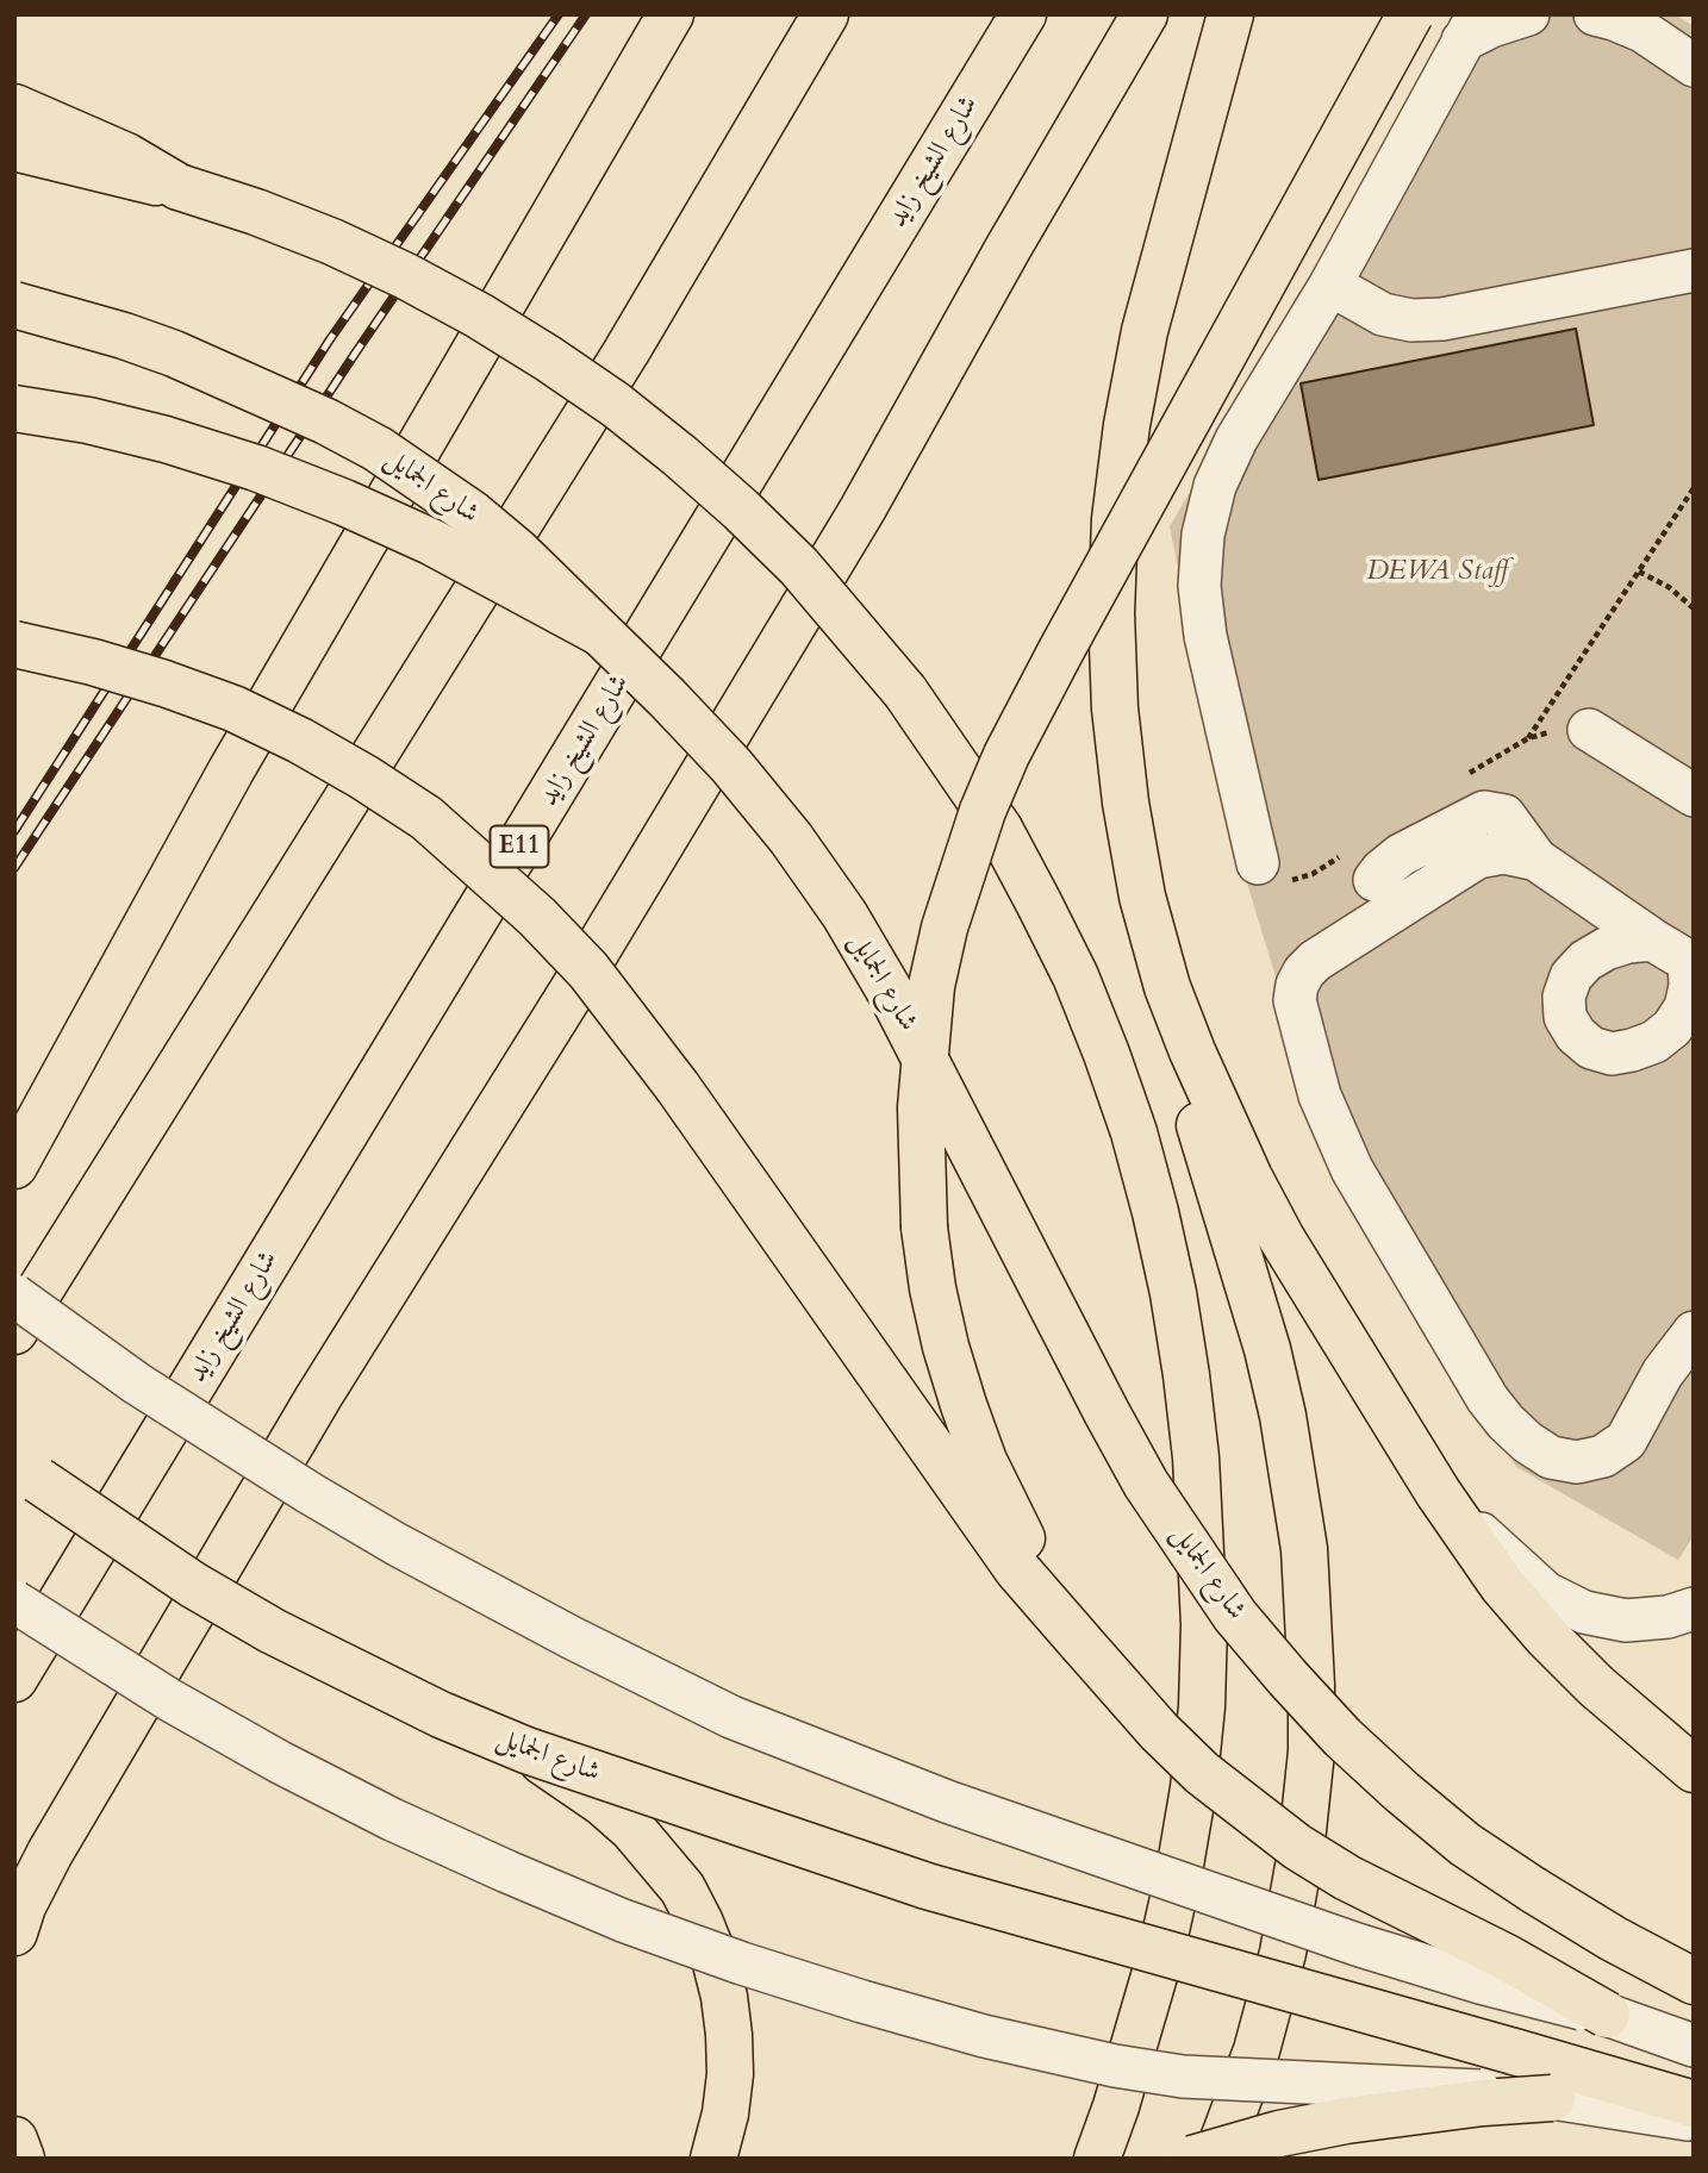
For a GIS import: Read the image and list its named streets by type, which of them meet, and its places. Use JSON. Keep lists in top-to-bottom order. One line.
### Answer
{"streets":{"main road":["شارع الشيخ زايد","شارع الجمايل","E11"]},"parks":["DEWA Staff"]}
